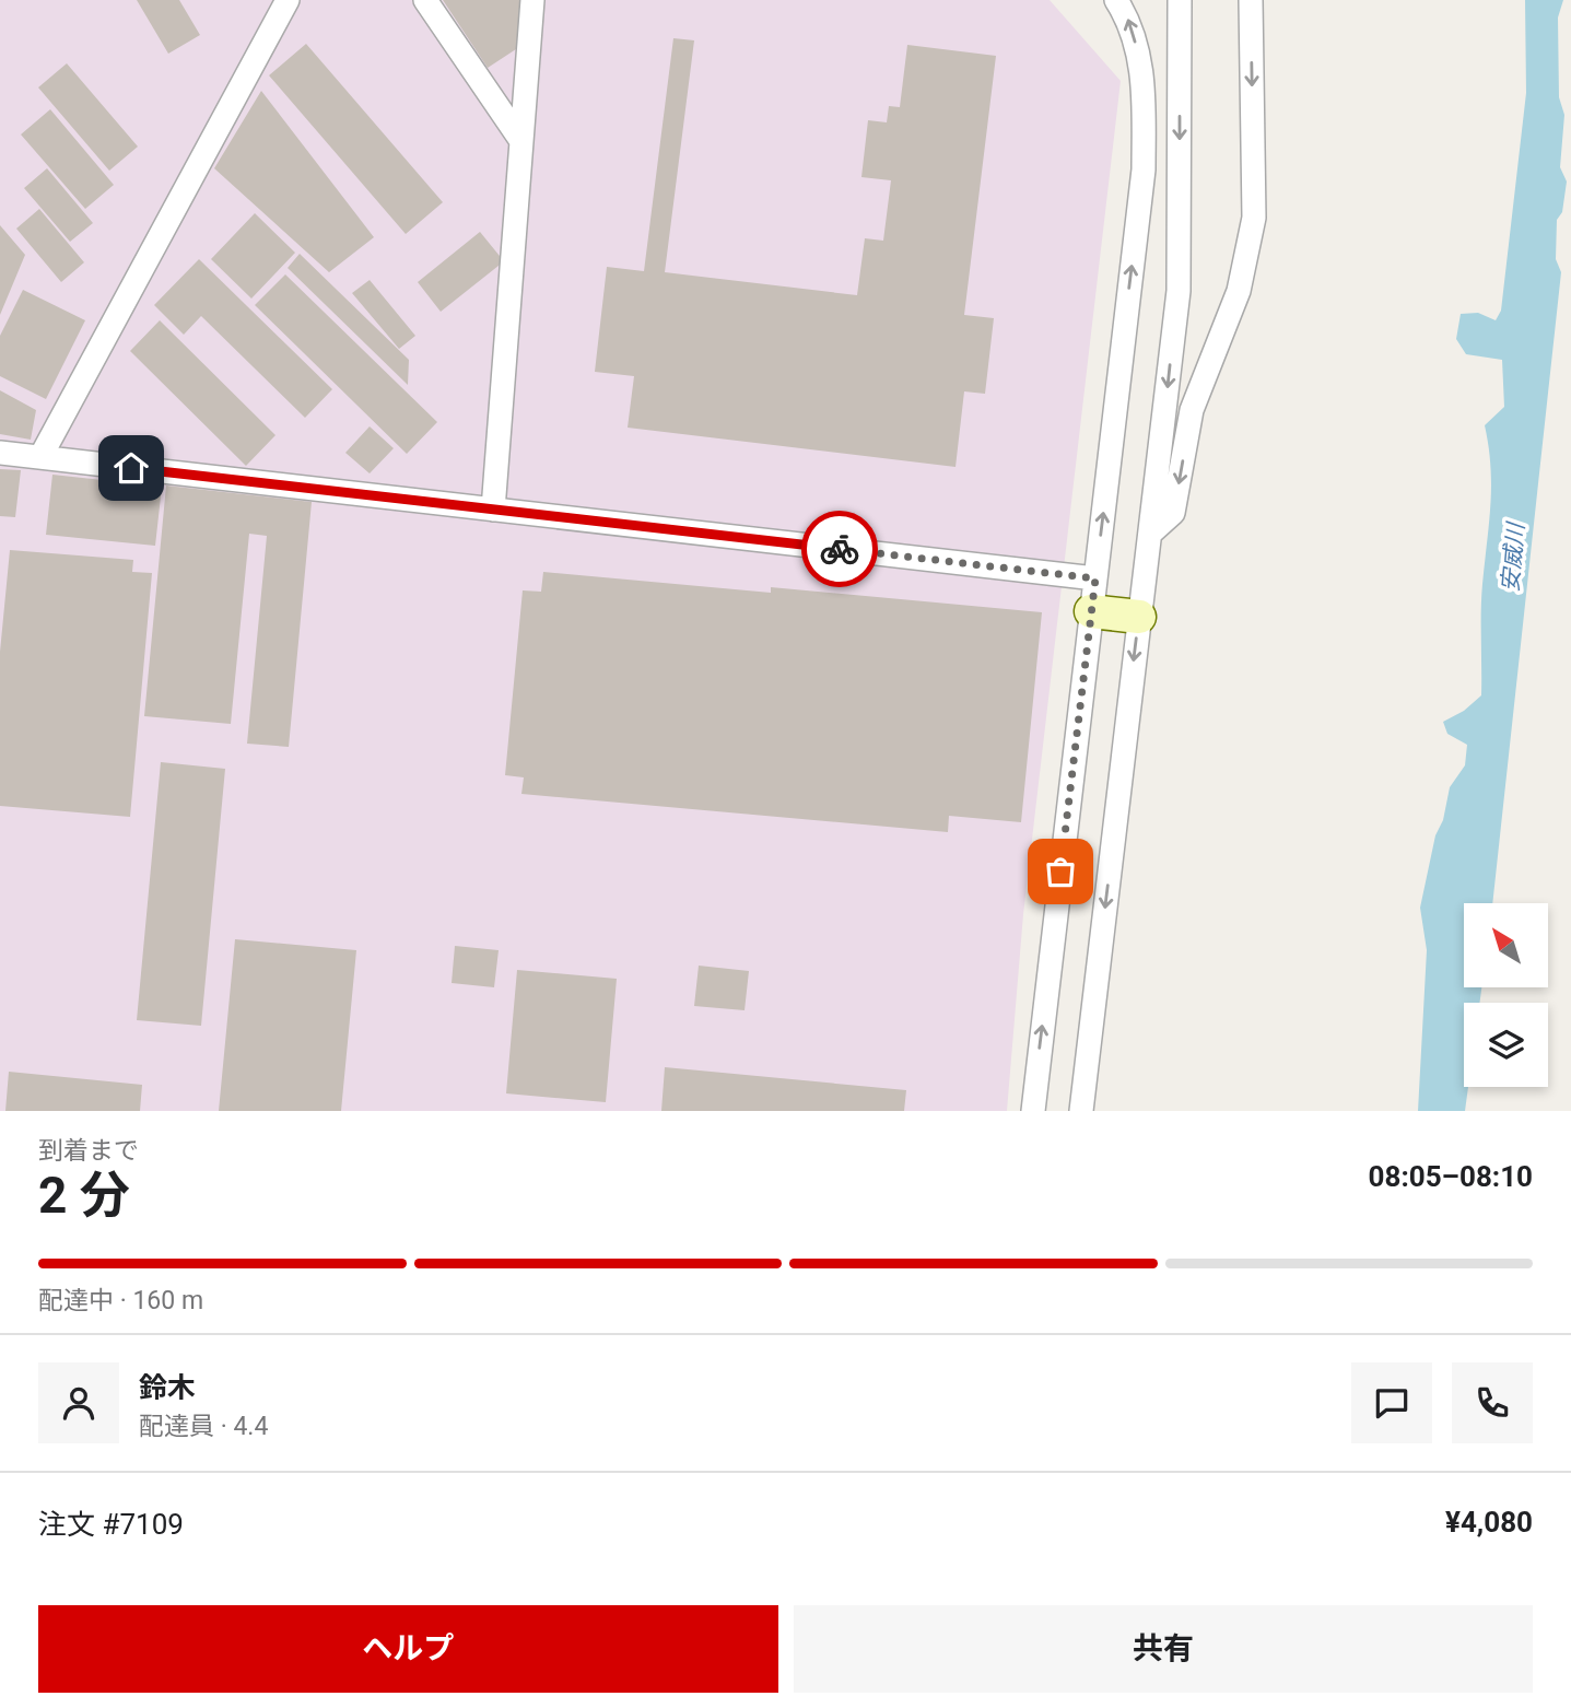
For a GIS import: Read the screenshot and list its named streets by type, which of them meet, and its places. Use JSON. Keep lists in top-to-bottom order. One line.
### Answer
{"water":["安威川"],"north":"top left","page":{"heading":["2 分","到着まで","08:05–08:10"],"panel":["鈴木","配達員 · 4.4","注文 #7109","¥4,080"],"bar":"配達中 · 160 m","buttons":["ヘルプ","共有"]}}
